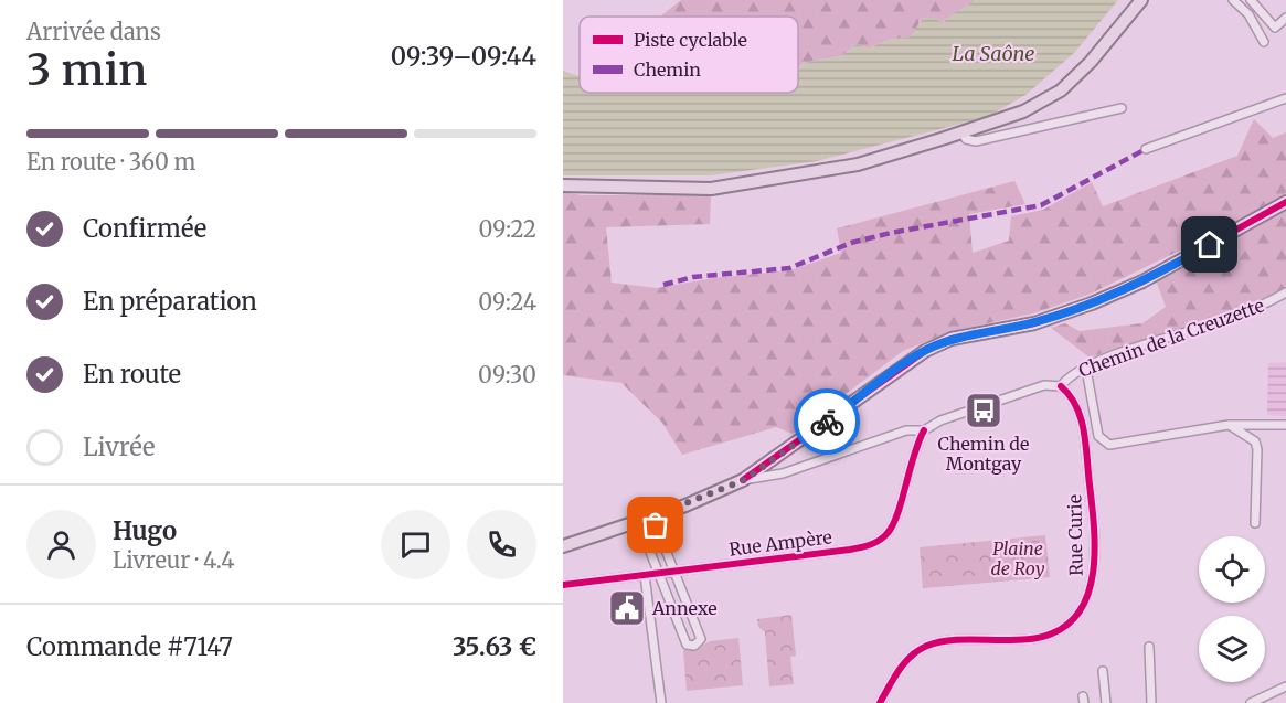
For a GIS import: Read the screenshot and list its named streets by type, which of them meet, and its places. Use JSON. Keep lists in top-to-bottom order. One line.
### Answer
{"streets":{"street":["Chemin de la Creuzette","Rue Curie","Rue Ampère"]},"crossings":[["Chemin de la Creuzette","Rue Curie"]],"water":["La Saône"],"parks":["Plaine de Roy"],"places":{"bus stop":["Chemin de Montgay"],"public building":["Annexe"]},"legend":["Piste cyclable","Chemin"],"page":{"heading":["3 min","Arrivée dans","09:39–09:44"],"panel":["Hugo","Livreur · 4.4","Commande #7147","35.63 €"],"bar":"En route · 360 m","list":[["Confirmée","09:22"],["En préparation","09:24"],["En route","09:30"],"Livrée"]}}
